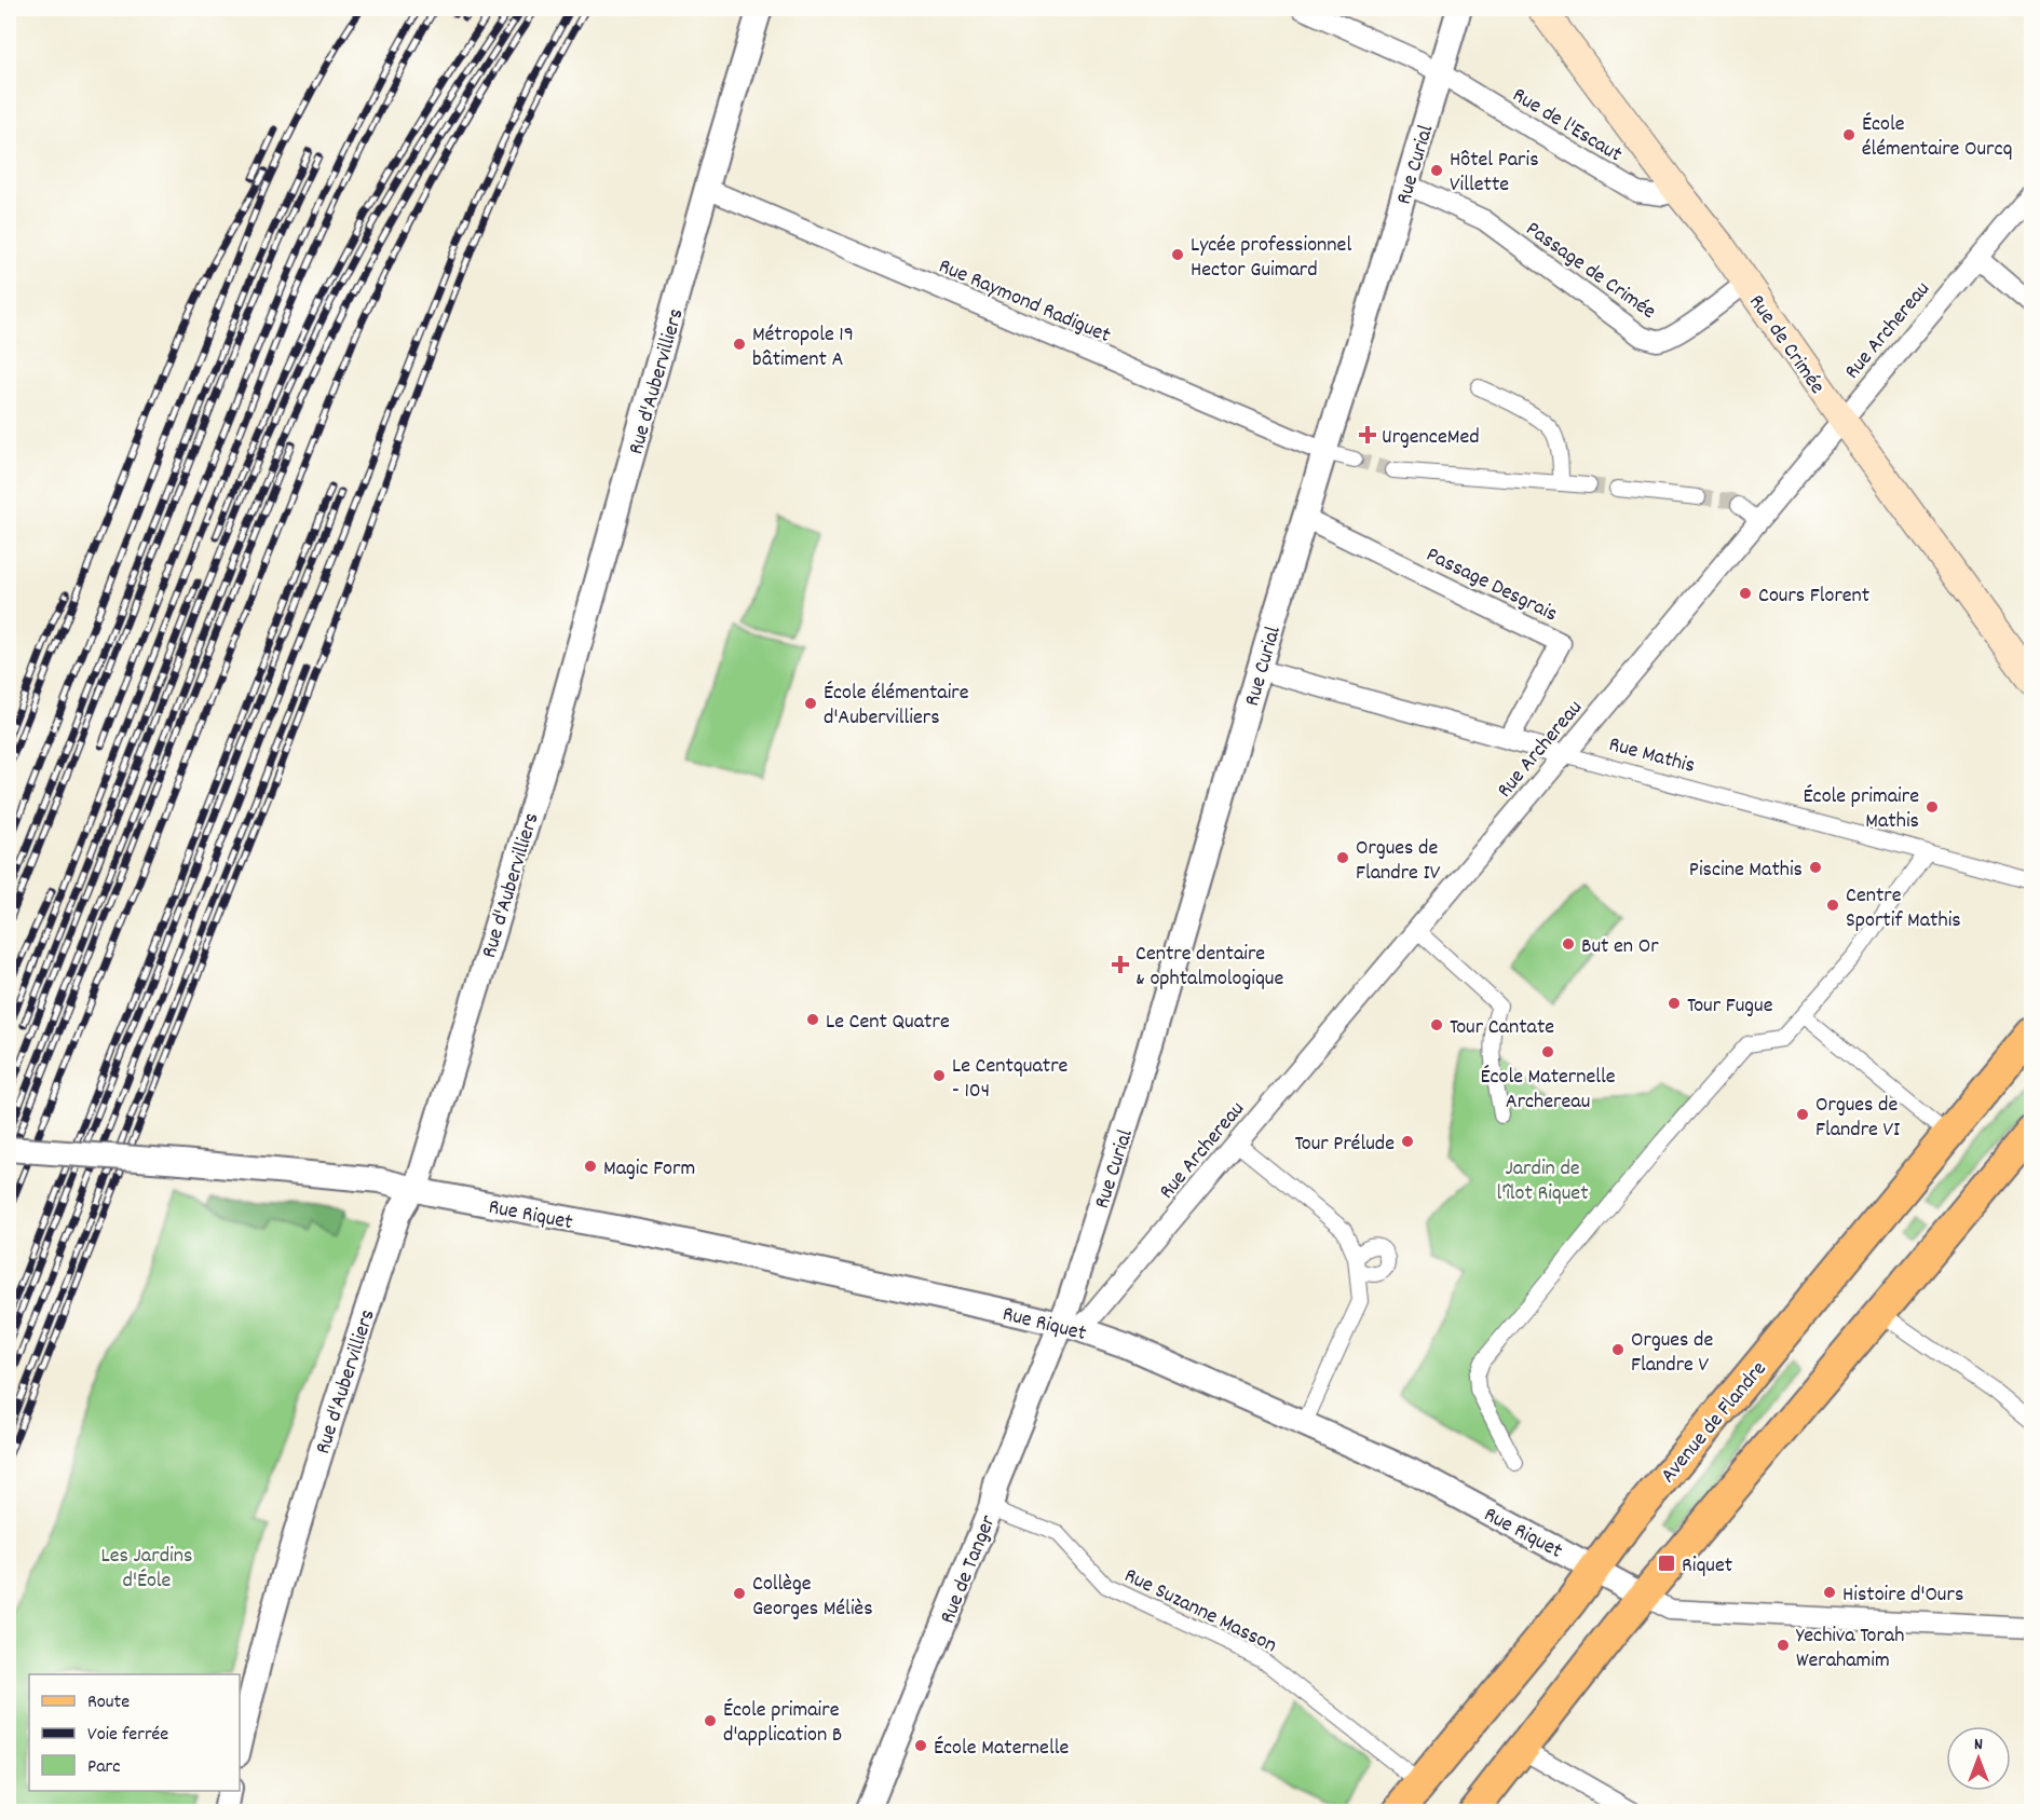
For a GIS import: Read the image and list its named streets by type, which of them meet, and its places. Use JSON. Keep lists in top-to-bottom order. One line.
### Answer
{"streets":{"main road":["Rue de Crimée","Avenue de Flandre"],"street":["Rue de l'Escaut","Rue Curial","Passage de Crimée","Rue Raymond Radiguet","Rue Archereau","Rue d'Aubervilliers","Passage Desgrais","Rue Mathis","Rue Riquet","Rue de Tanger","Rue Suzanne Masson"]},"crossings":[["Rue de l'Escaut","Rue Curial"],["Rue de l'Escaut","Rue de Crimée"],["Rue Curial","Passage de Crimée"],["Rue Curial","Rue Raymond Radiguet"],["Rue Curial","Rue Archereau"],["Rue Curial","Passage Desgrais"],["Rue Curial","Rue Mathis"],["Rue Curial","Rue Riquet"],["Rue Curial","Rue de Tanger"],["Passage de Crimée","Rue de Crimée"],["Rue Raymond Radiguet","Rue d'Aubervilliers"],["Rue Archereau","Rue de Crimée"],["Rue Archereau","Rue Mathis"],["Rue Archereau","Rue Riquet"],["Rue Archereau","Rue de Tanger"],["Rue d'Aubervilliers","Rue Riquet"],["Passage Desgrais","Rue Mathis"],["Rue Riquet","Avenue de Flandre"],["Rue Riquet","Rue de Tanger"],["Avenue de Flandre","Rue Suzanne Masson"],["Rue de Tanger","Rue Suzanne Masson"]],"parks":["Jardin de l'îlot Riquet","Les Jardins d'Éole"],"places":{"other":["École élémentaire Ourcq","Hôtel Paris Villette","Lycée professionnel Hector Guimard","Métropole 19 bâtiment A","Cours Florent","École élémentaire d'Aubervilliers","École primaire Mathis","Orgues de Flandre IV","Piscine Mathis","Centre Sportif Mathis","But en Or","Tour Fugue","Le Cent Quatre","Tour Cantate","École Maternelle Archereau","Le Centquatre - 104","Orgues de Flandre VI","Tour Prélude","Magic Form","Orgues de Flandre V","Histoire d'Ours","Collège Georges Méliès","Yechiva Torah Werahamim","École primaire d'application B","École Maternelle"],"health":["UrgenceMed","Centre dentaire & ophtalmologique"],"transit":["Riquet"]},"legend":["Route","Voie ferrée","Parc"],"north":"top"}
